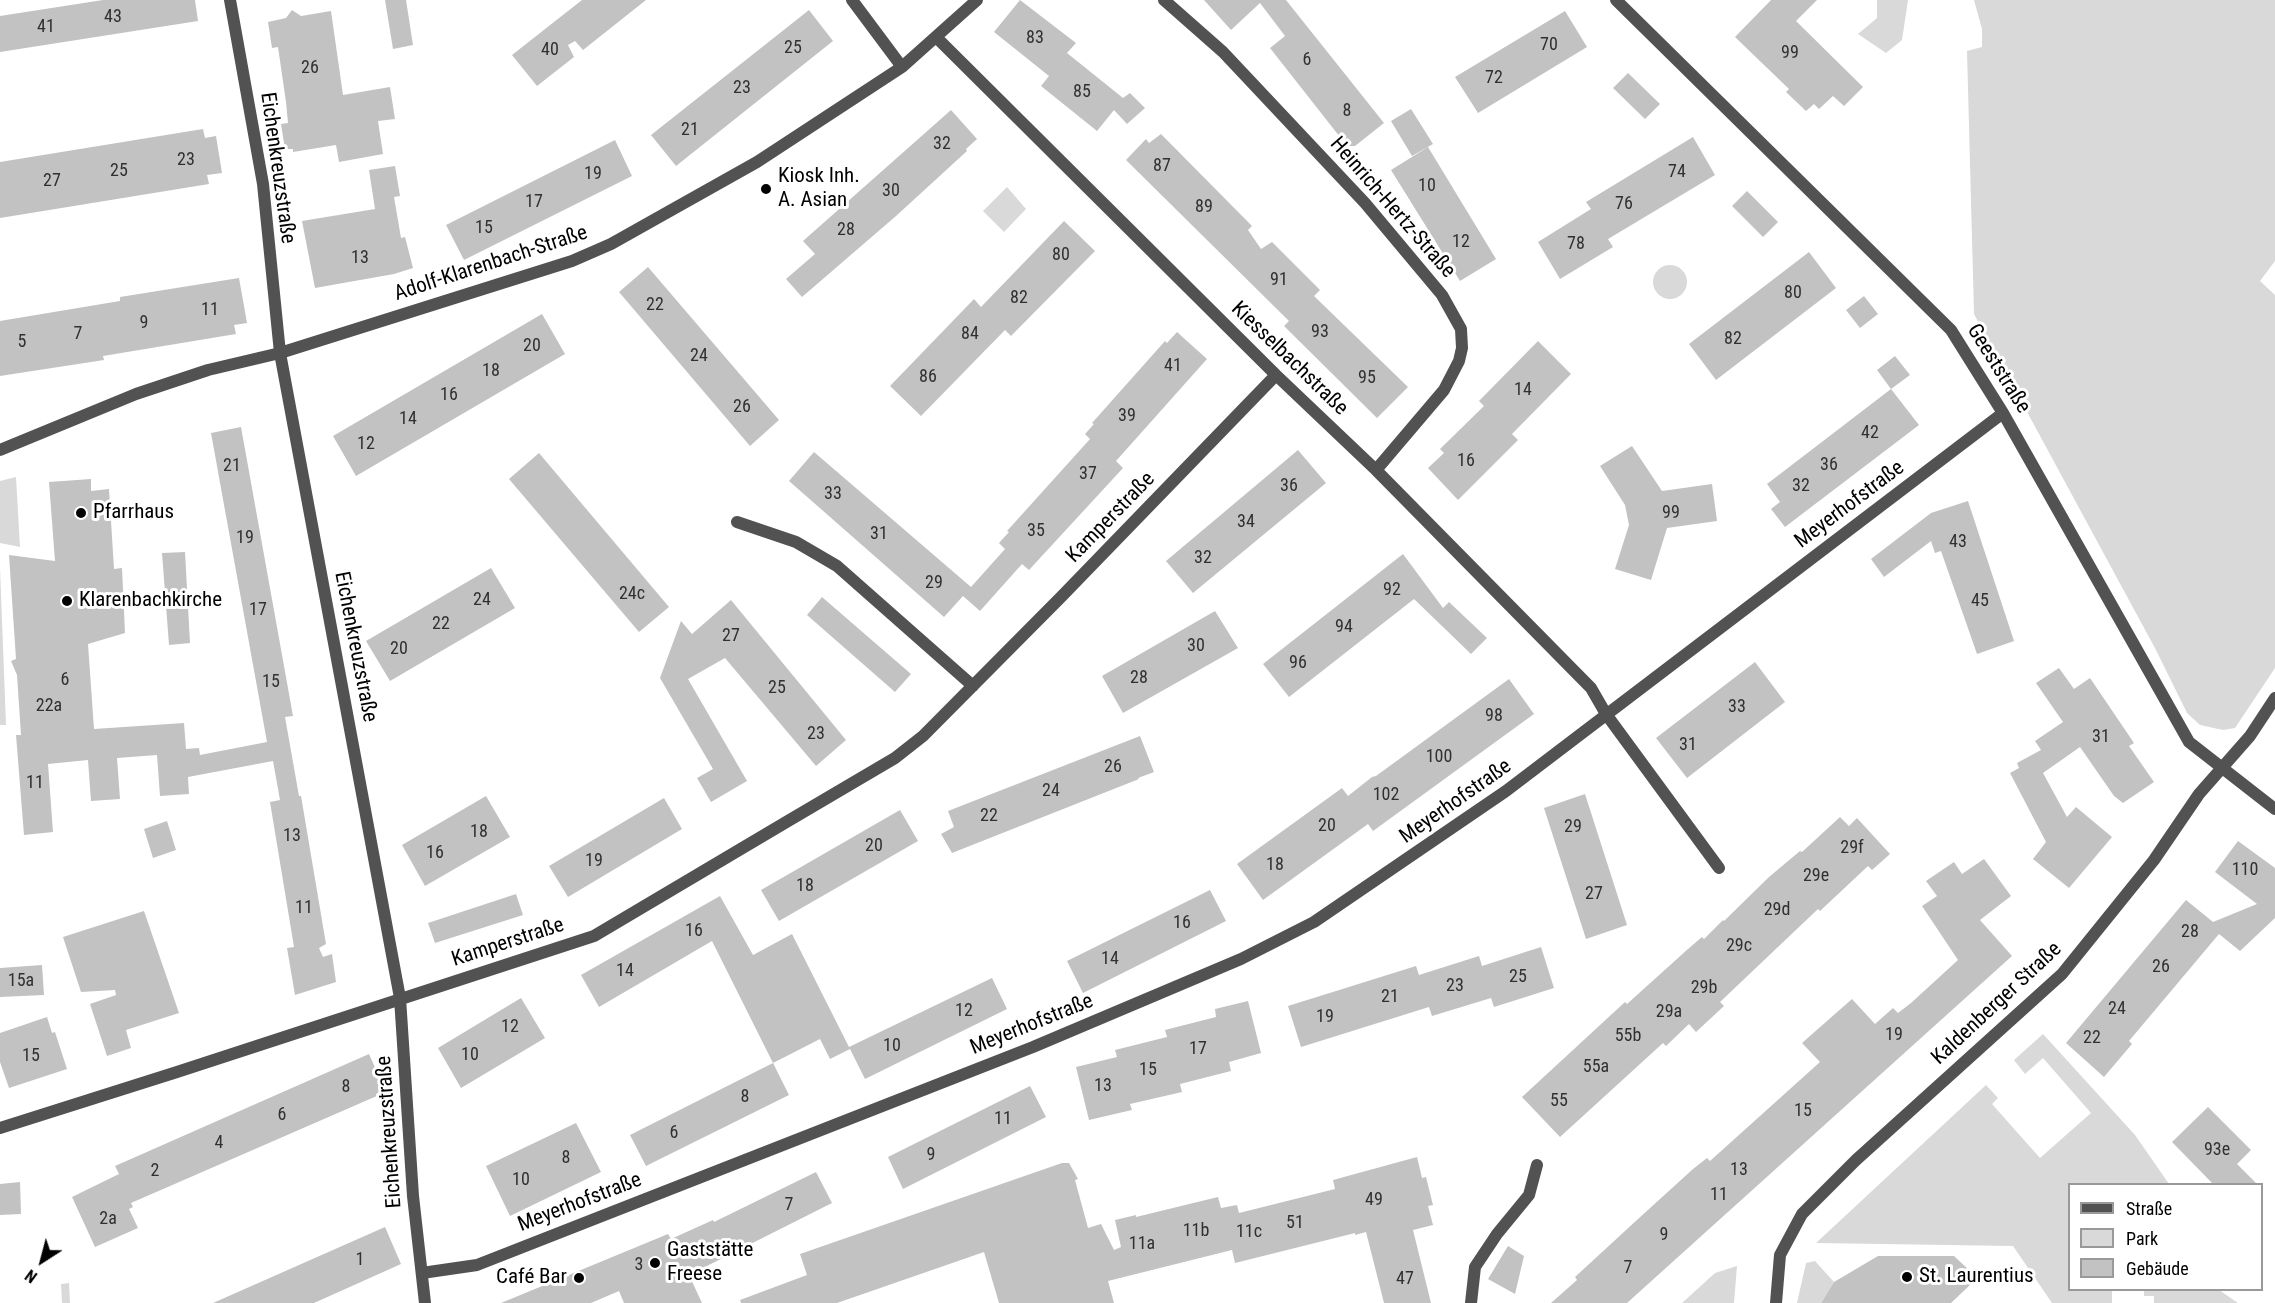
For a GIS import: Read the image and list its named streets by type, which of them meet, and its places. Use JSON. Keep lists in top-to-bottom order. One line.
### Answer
{"streets":{"street":["Eichenkreuzstraße","Heinrich-Hertz-Straße","Adolf-Klarenbach-Straße","Kiesselbachstraße","Geeststraße","Meyerhofstraße","Kamperstraße","Kaldenberger Straße"]},"crossings":[["Eichenkreuzstraße","Adolf-Klarenbach-Straße"],["Eichenkreuzstraße","Meyerhofstraße"],["Eichenkreuzstraße","Kamperstraße"],["Heinrich-Hertz-Straße","Kiesselbachstraße"],["Adolf-Klarenbach-Straße","Kiesselbachstraße"],["Kiesselbachstraße","Meyerhofstraße"],["Kiesselbachstraße","Kamperstraße"],["Geeststraße","Meyerhofstraße"],["Geeststraße","Kaldenberger Straße"]],"places":["Kiosk Inh. A. Asian","Pfarrhaus","Klarenbachkirche","Gaststätte Freese","St. Laurentius","Café Bar"],"house_numbers":["43","41","83","70","25","40","99","6","26","72","23","85","8","21","32","23","87","25","74","19","27","10","30","17","76","89","15","28","12","78","80","13","91","80","82","22","11","9","93","7","84","82","5","20","24","41","18","86","95","14","16","26","39","14","42","12","16","36","21","37","36","32","33","99","34","35","31","19","43","32","29","92","24c","24","45","17","22","94","27","30","20","96","28","6","15","25","22a","33","98","23","31","31","100","26","11","24","102","22","20","29","18","13","20","29f","16","19","18","110","29e","18","27","11","29d","16","16","28","29c","14","26","14","25","15a","23","29b","21","24","12","29a","19","12","19","55b","22","10","17","10","15","55a","15","13","8","8","55","15","6","11","6","4","93e","9","8","13","2","10","11","49","7","2a","51","11b","11c","9","11a","1","3","7","47"],"legend":["Straße","Park","Gebäude"],"north":"bottom left"}
